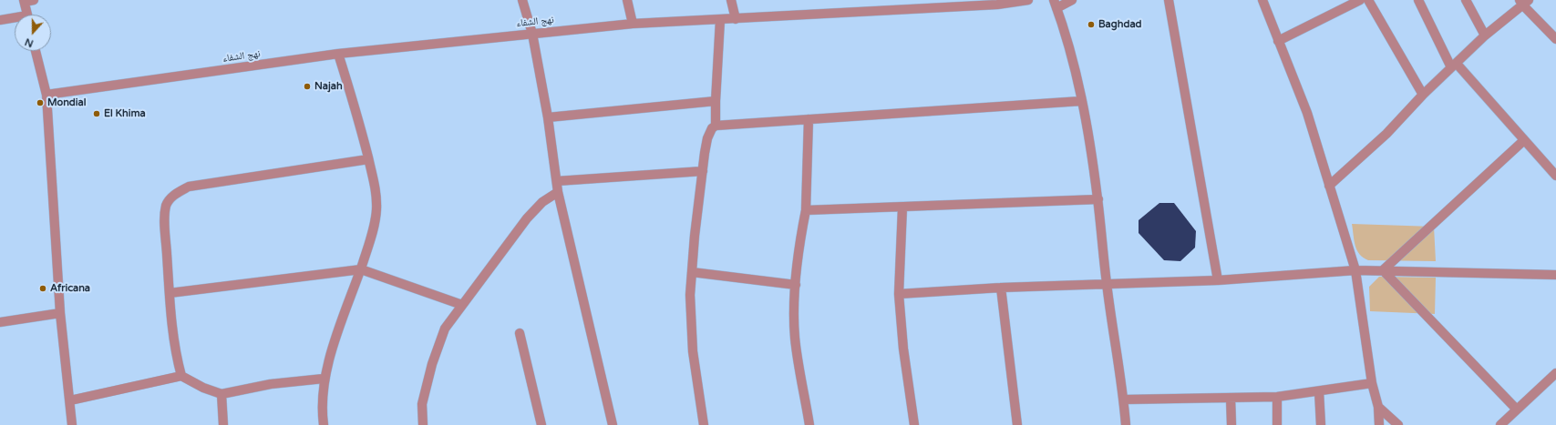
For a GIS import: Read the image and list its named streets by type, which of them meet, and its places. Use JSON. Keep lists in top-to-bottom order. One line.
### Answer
{"streets":{"street":["نهج الشفاء"]},"places":["Baghdad","Najah","Mondial","El Khima","Africana"],"north":"bottom"}
